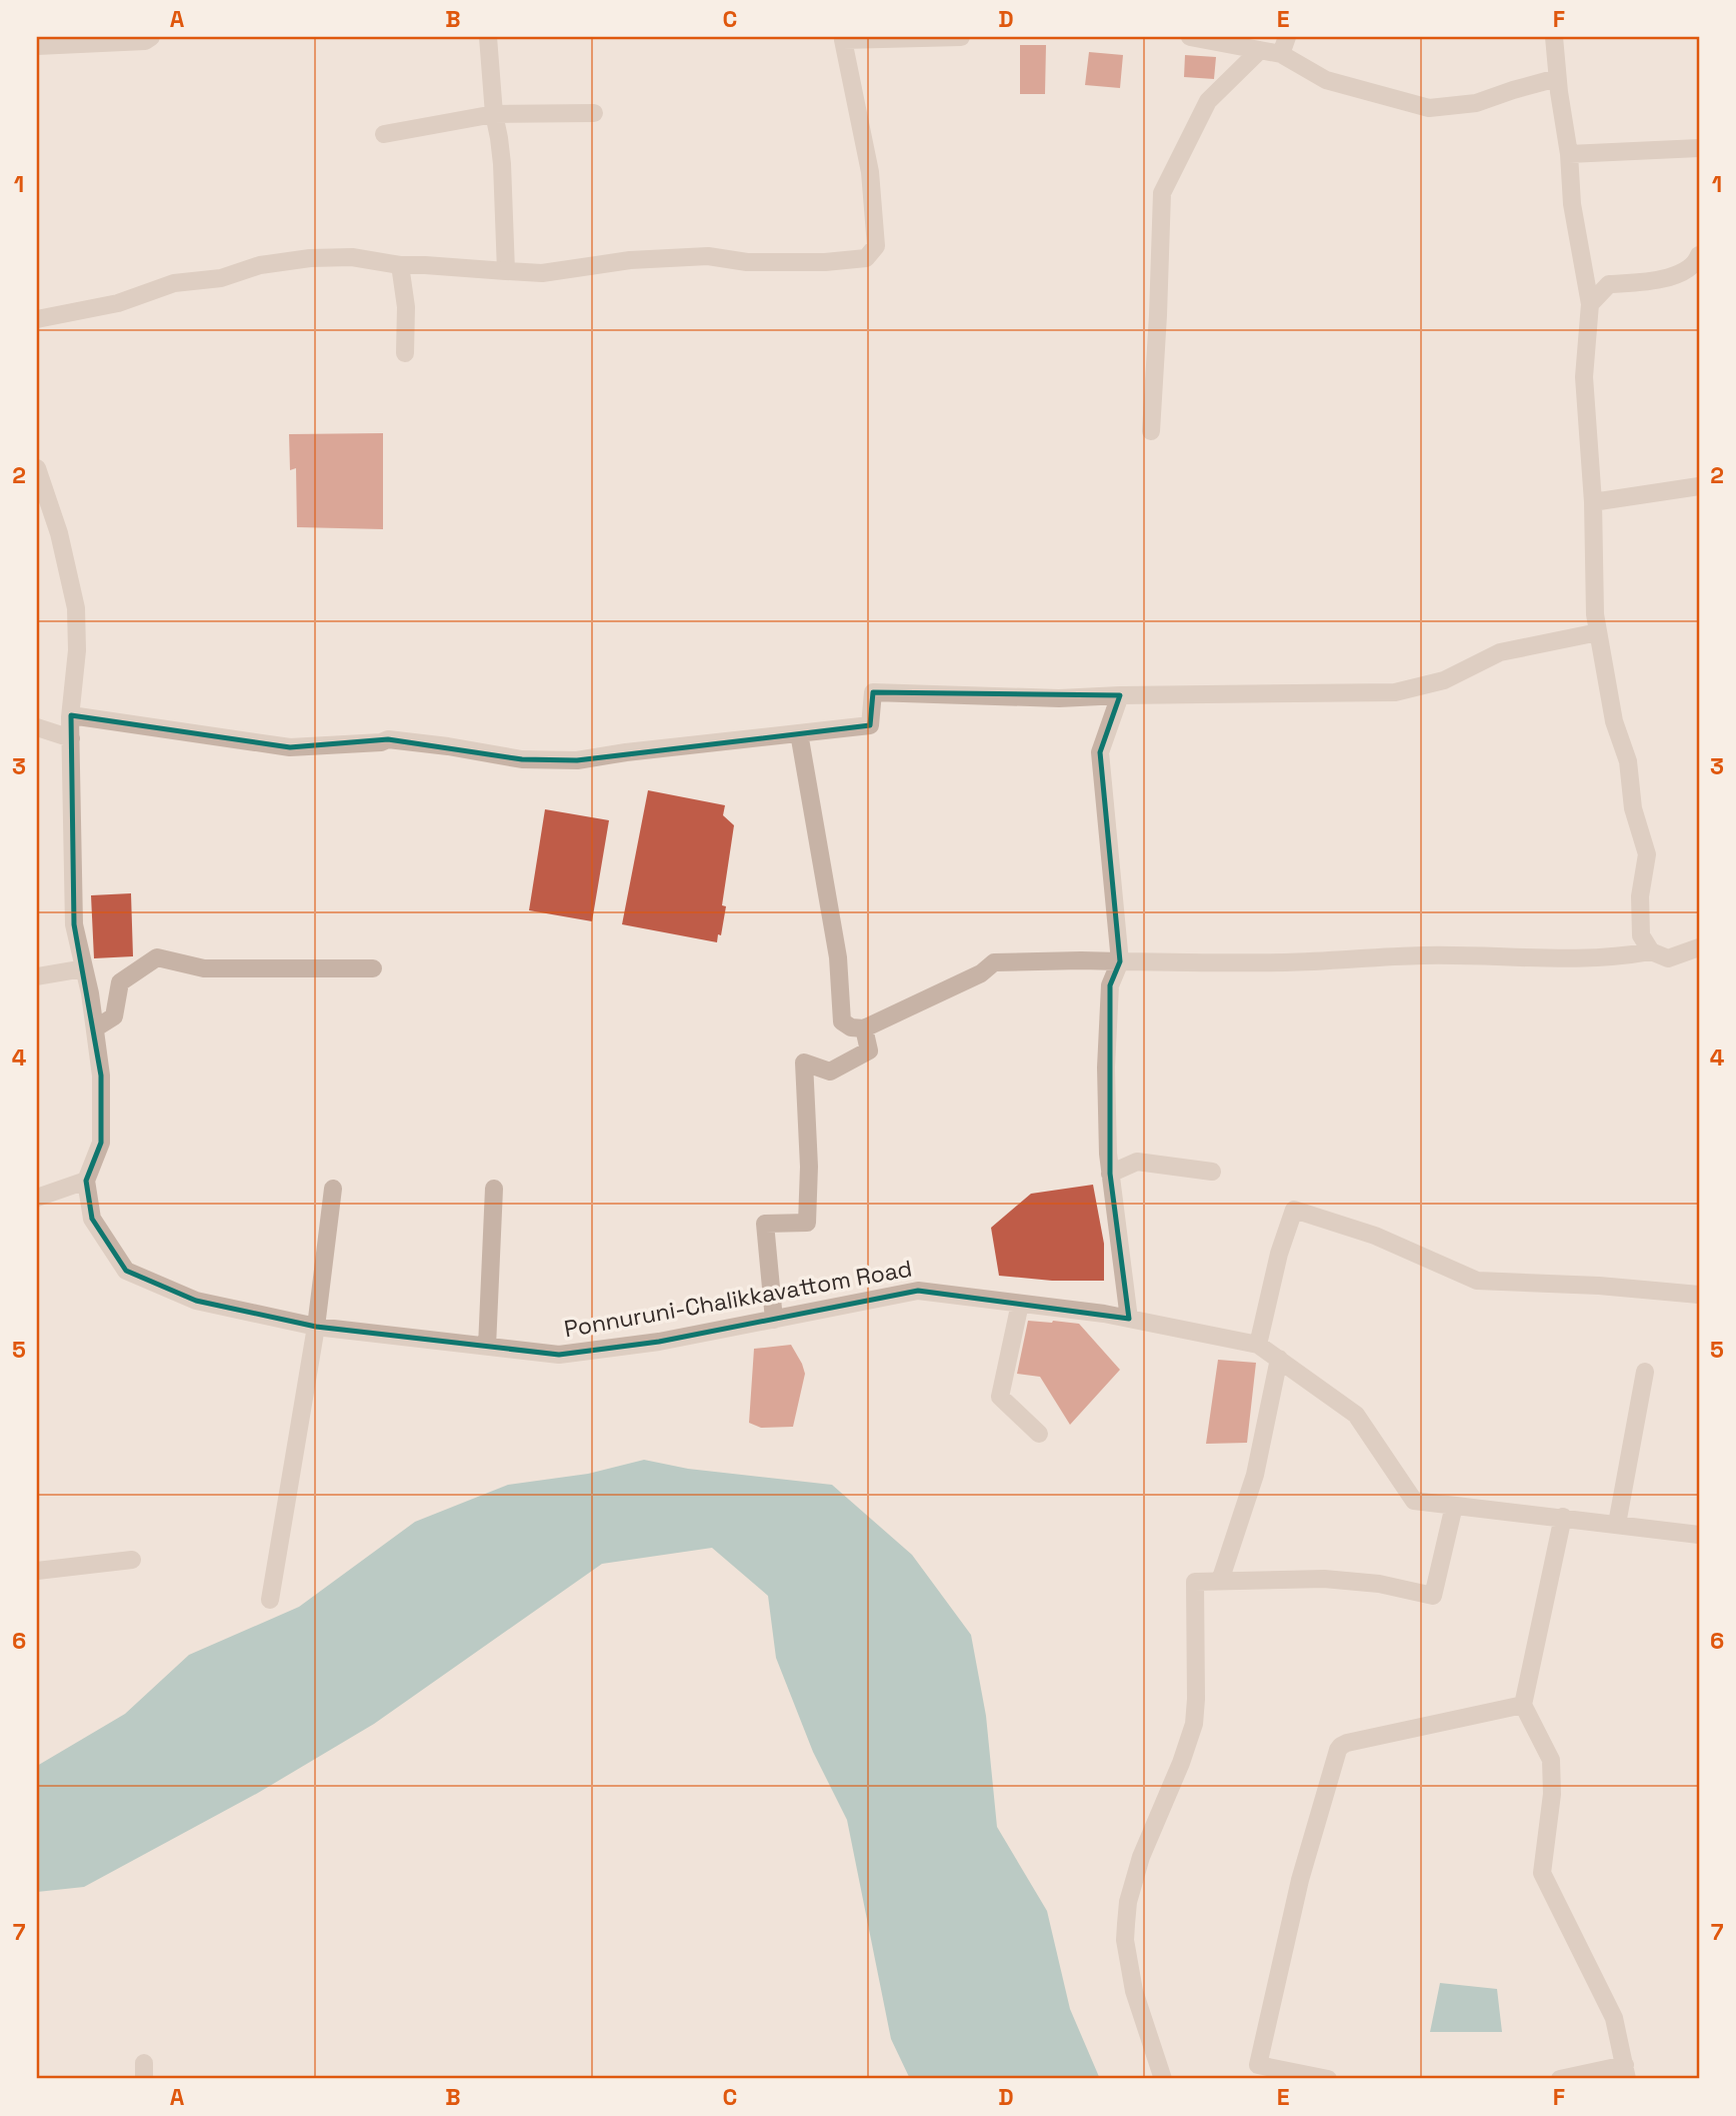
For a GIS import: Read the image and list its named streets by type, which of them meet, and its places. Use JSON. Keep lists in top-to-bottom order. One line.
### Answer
{"streets":{"street":["Ponnuruni-Chalikkavattom Road"]},"grid":{"columns":["A","B","C","D","E","F"],"rows":["1","2","3","4","5","6","7"]}}
